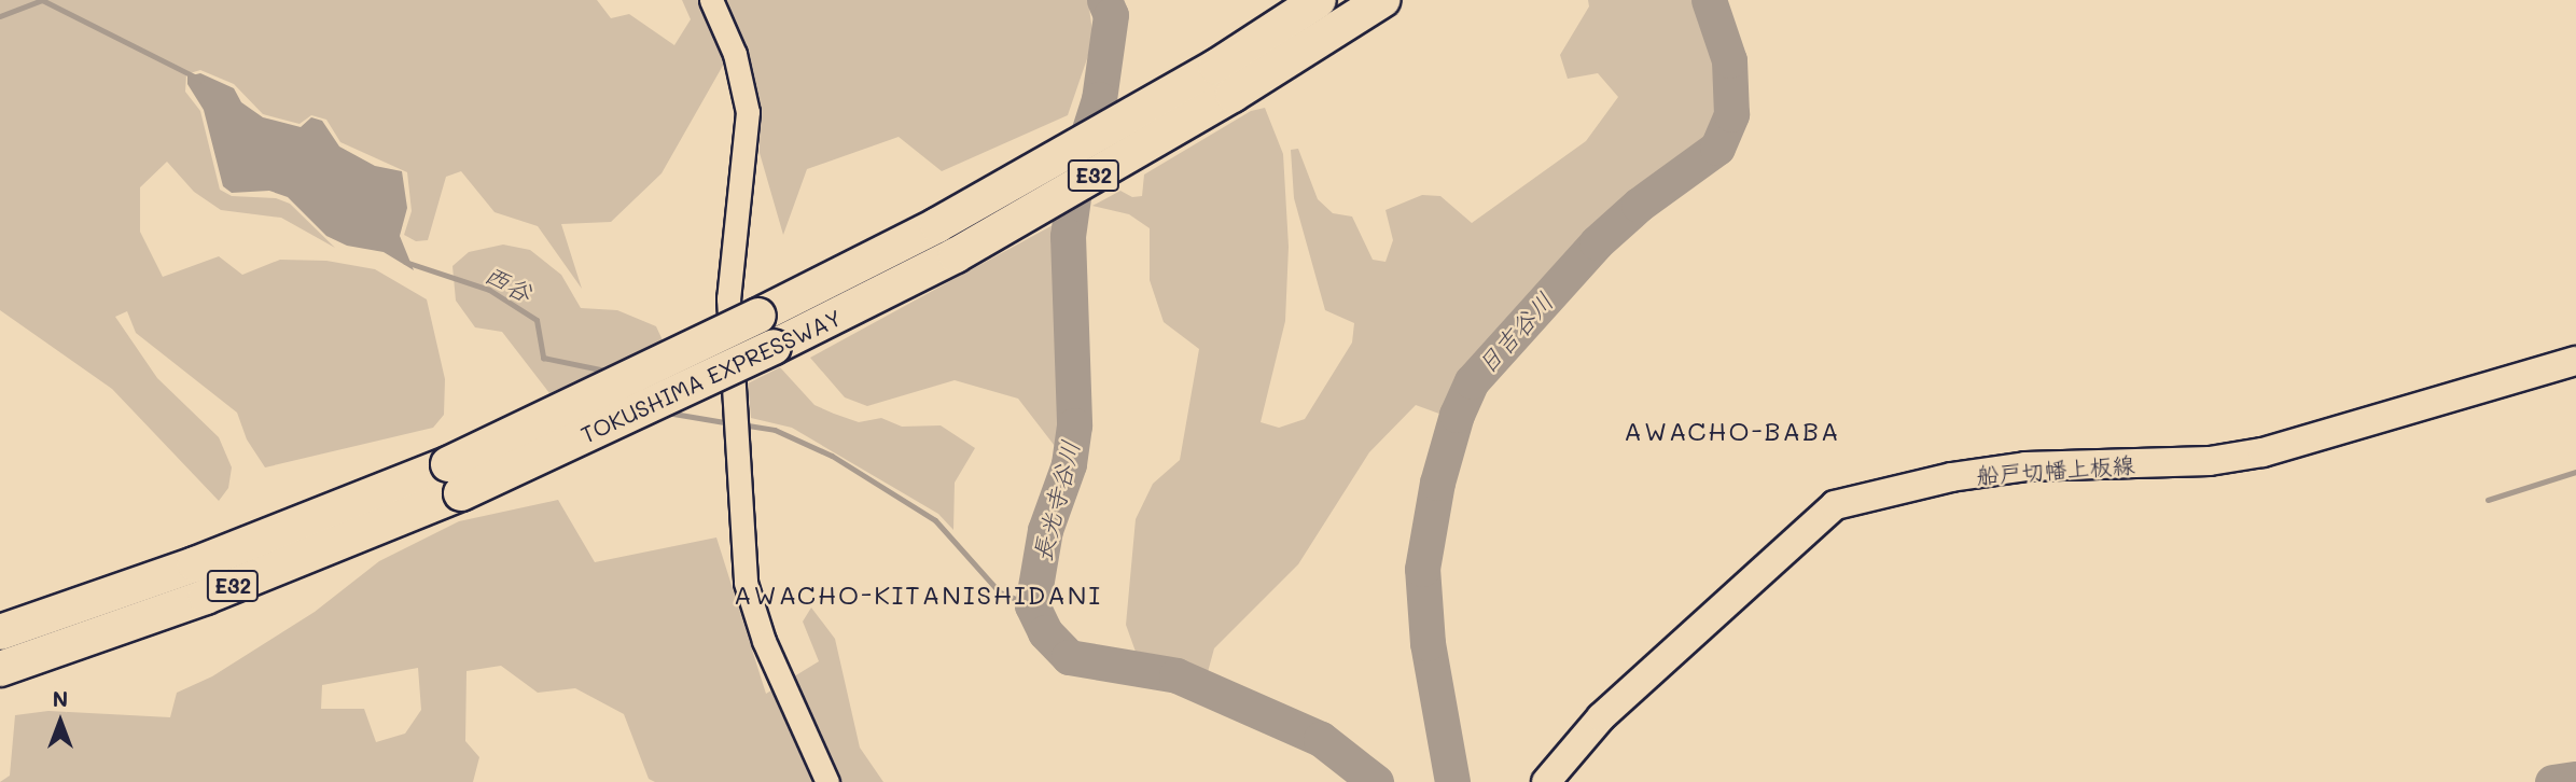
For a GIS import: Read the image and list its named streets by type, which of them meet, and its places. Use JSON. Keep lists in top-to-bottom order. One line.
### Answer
{"streets":{"highway":["E32","TOKUSHIMA EXPRESSWAY"],"main road":["船戸切幡上板線"]},"districts":["AWACHO-BABA","AWACHO-KITANISHIDANI"],"water":["西谷","日吉谷川","長光寺谷川"],"north":"top"}
